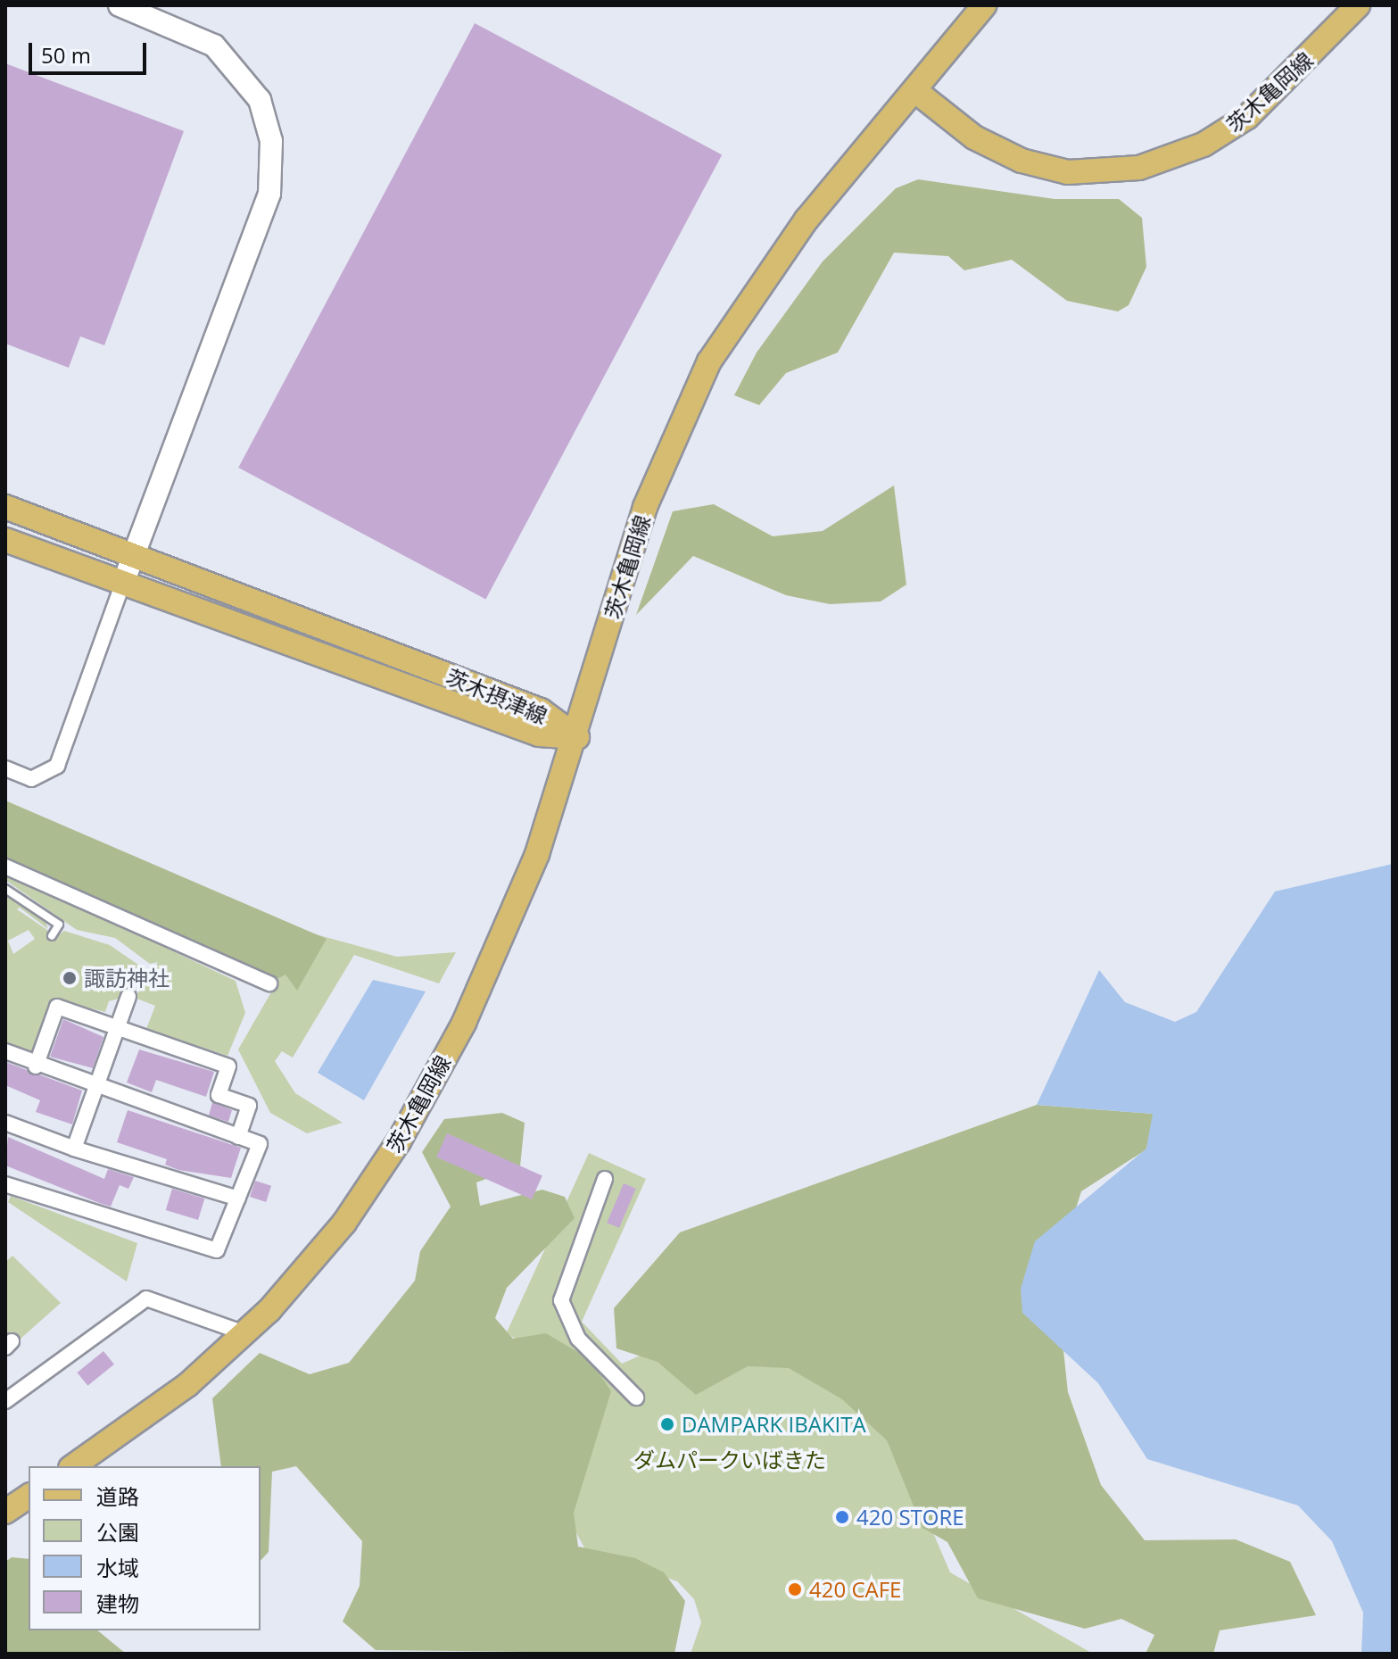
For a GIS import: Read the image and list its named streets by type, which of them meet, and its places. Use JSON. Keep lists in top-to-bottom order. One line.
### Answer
{"streets":{"main road":["茨木亀岡線","茨木摂津線"]},"crossings":[["茨木亀岡線","茨木摂津線"]],"parks":["ダムパークいばきた"],"places":["諏訪神社","DAMPARK IBAKITA","420 STORE","420 CAFE"],"legend":["道路","公園","水域","建物"],"scale_bar":"50 m"}
